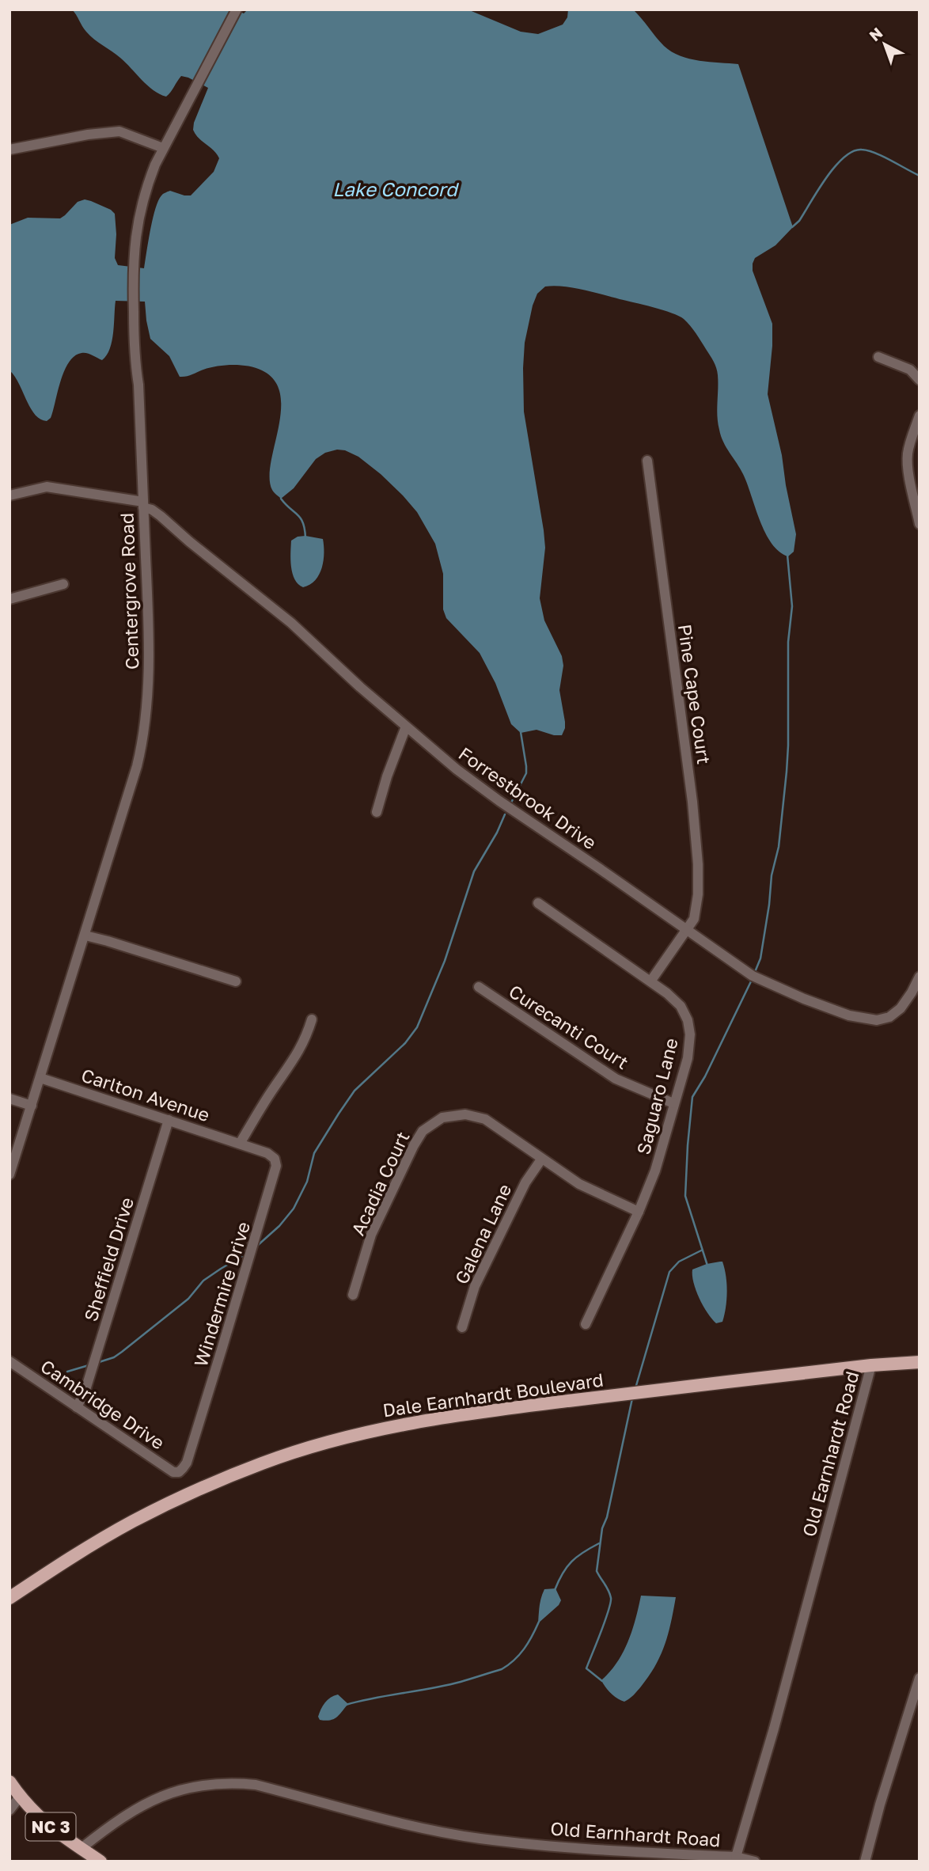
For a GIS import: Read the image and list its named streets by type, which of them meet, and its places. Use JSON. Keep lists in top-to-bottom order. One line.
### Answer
{"streets":{"main road":["Dale Earnhardt Boulevard","NC 3"],"street":["Centergrove Road","Pine Cape Court","Forrestbrook Drive","Curecanti Court","Carlton Avenue","Saguaro Lane","Acadia Court","Galena Lane","Sheffield Drive","Windermire Drive","Cambridge Drive","Old Earnhardt Road"]},"crossings":[["Centergrove Road","Forrestbrook Drive"],["Centergrove Road","Carlton Avenue"],["Pine Cape Court","Forrestbrook Drive"],["Pine Cape Court","Saguaro Lane"],["Curecanti Court","Saguaro Lane"],["Carlton Avenue","Sheffield Drive"],["Carlton Avenue","Windermire Drive"],["Saguaro Lane","Acadia Court"],["Acadia Court","Galena Lane"],["Sheffield Drive","Cambridge Drive"],["Windermire Drive","Cambridge Drive"],["Dale Earnhardt Boulevard","Old Earnhardt Road"],["Old Earnhardt Road","NC 3"]],"water":["Lake Concord"],"north":"top left"}
